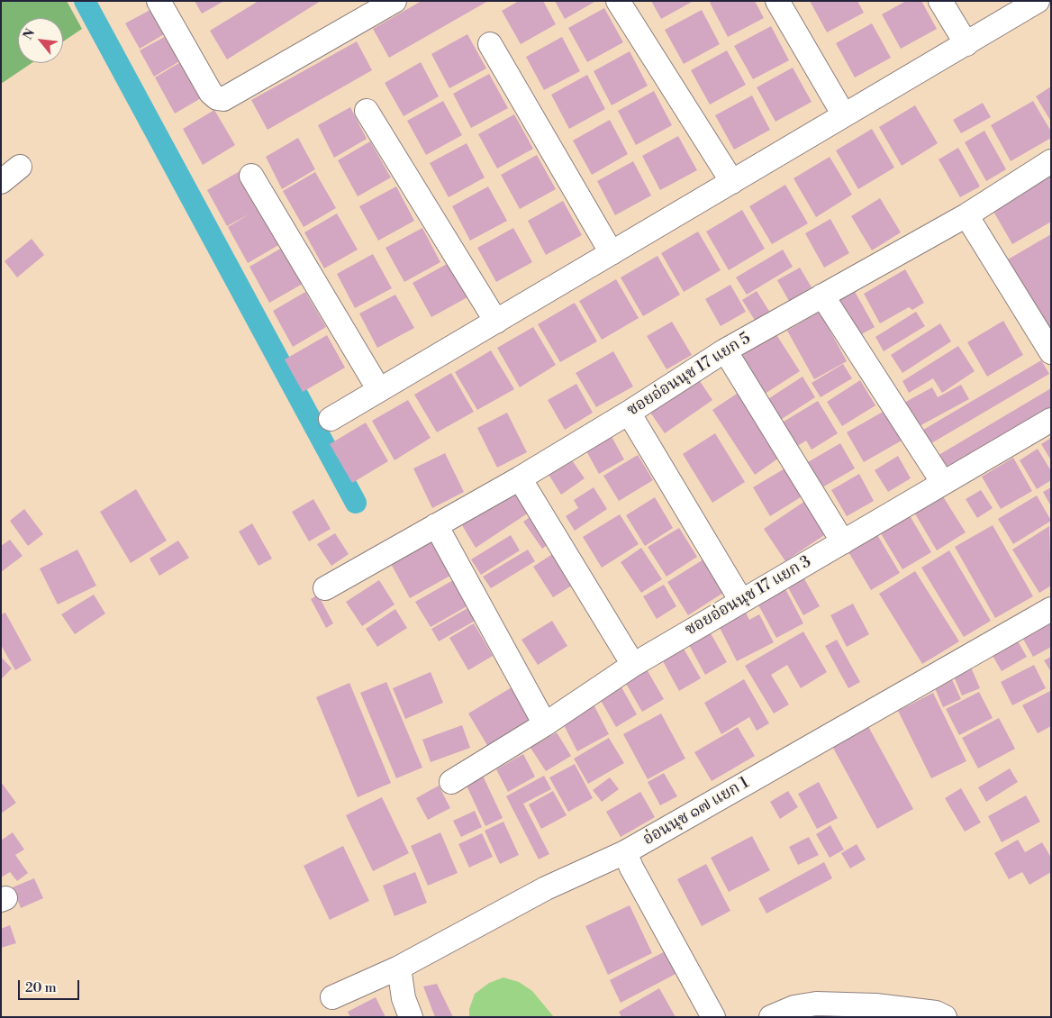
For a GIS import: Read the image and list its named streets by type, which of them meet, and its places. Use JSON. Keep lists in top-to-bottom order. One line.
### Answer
{"streets":{"street":["ซอยอ่อนนุช 17 แยก 5","ซอยอ่อนนุช 17 แยก 3","อ่อนนุช ๑๗ แยก 1"]},"scale_bar":"20 m","north":"top left"}
